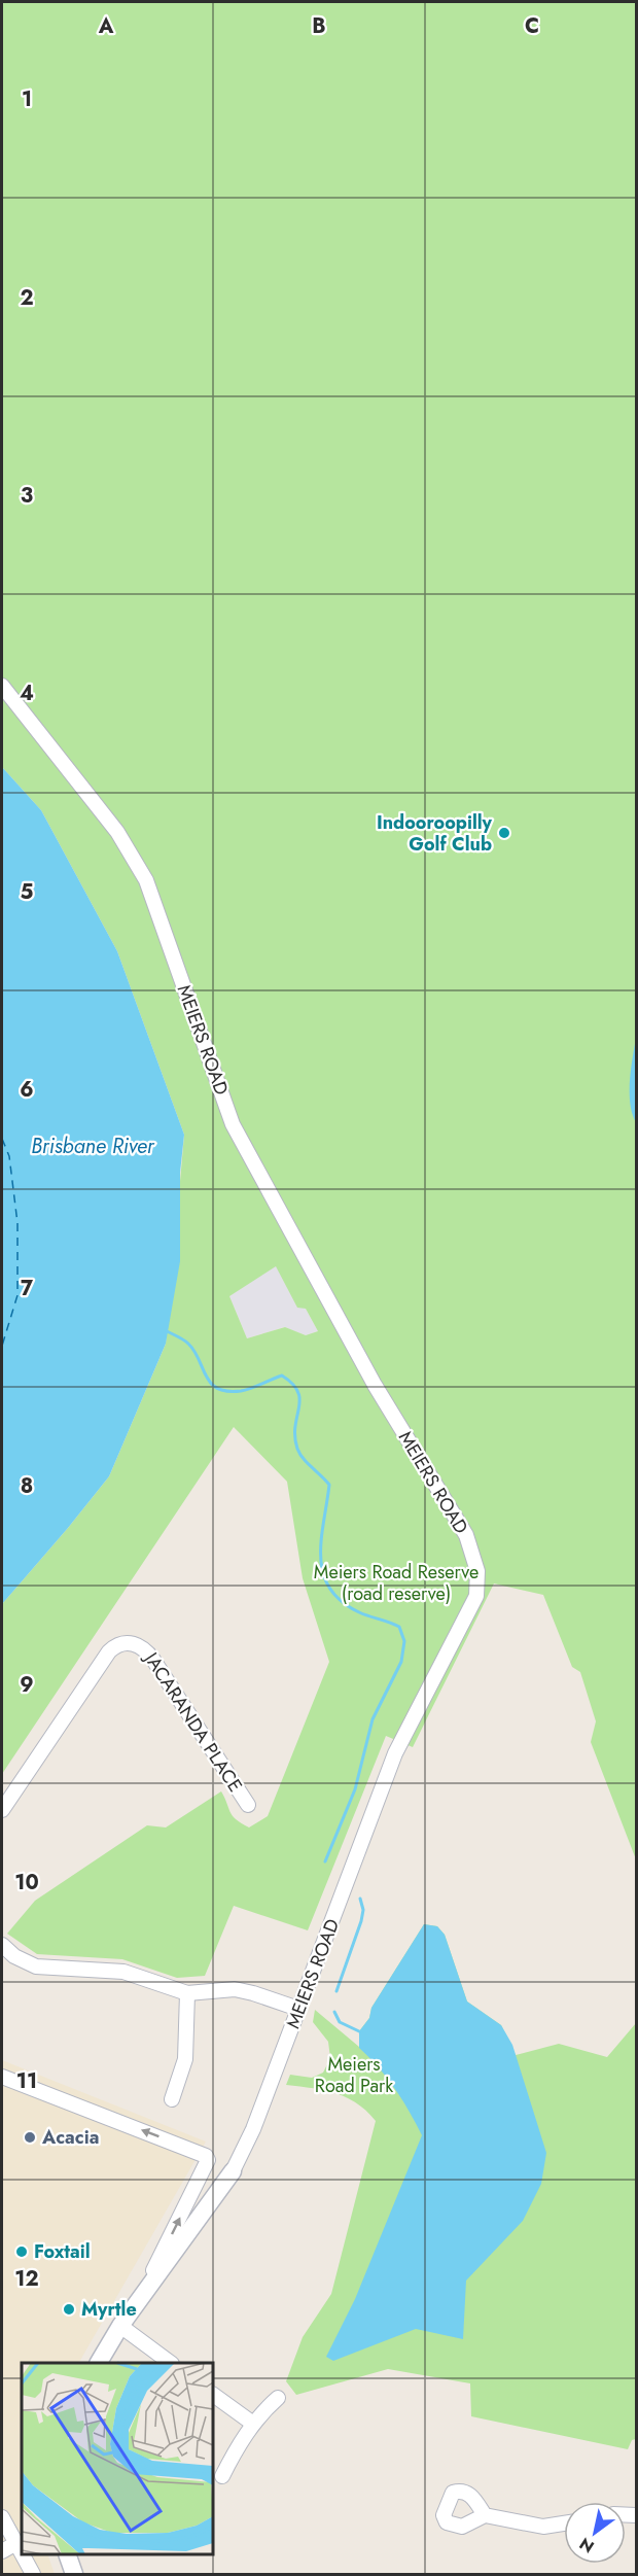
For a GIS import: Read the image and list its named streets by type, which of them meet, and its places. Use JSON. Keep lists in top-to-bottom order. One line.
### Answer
{"streets":{"street":["MEIERS ROAD","JACARANDA PLACE"]},"water":["Brisbane River"],"parks":["Meiers Road Reserve (road reserve)","Meiers Road Park"],"places":["Indooroopilly Golf Club","Acacia","Foxtail","Myrtle"],"north":"bottom left","grid":{"columns":["A","B","C"],"rows":["1","2","3","4","5","6","7","8","9","10","11","12"]}}
